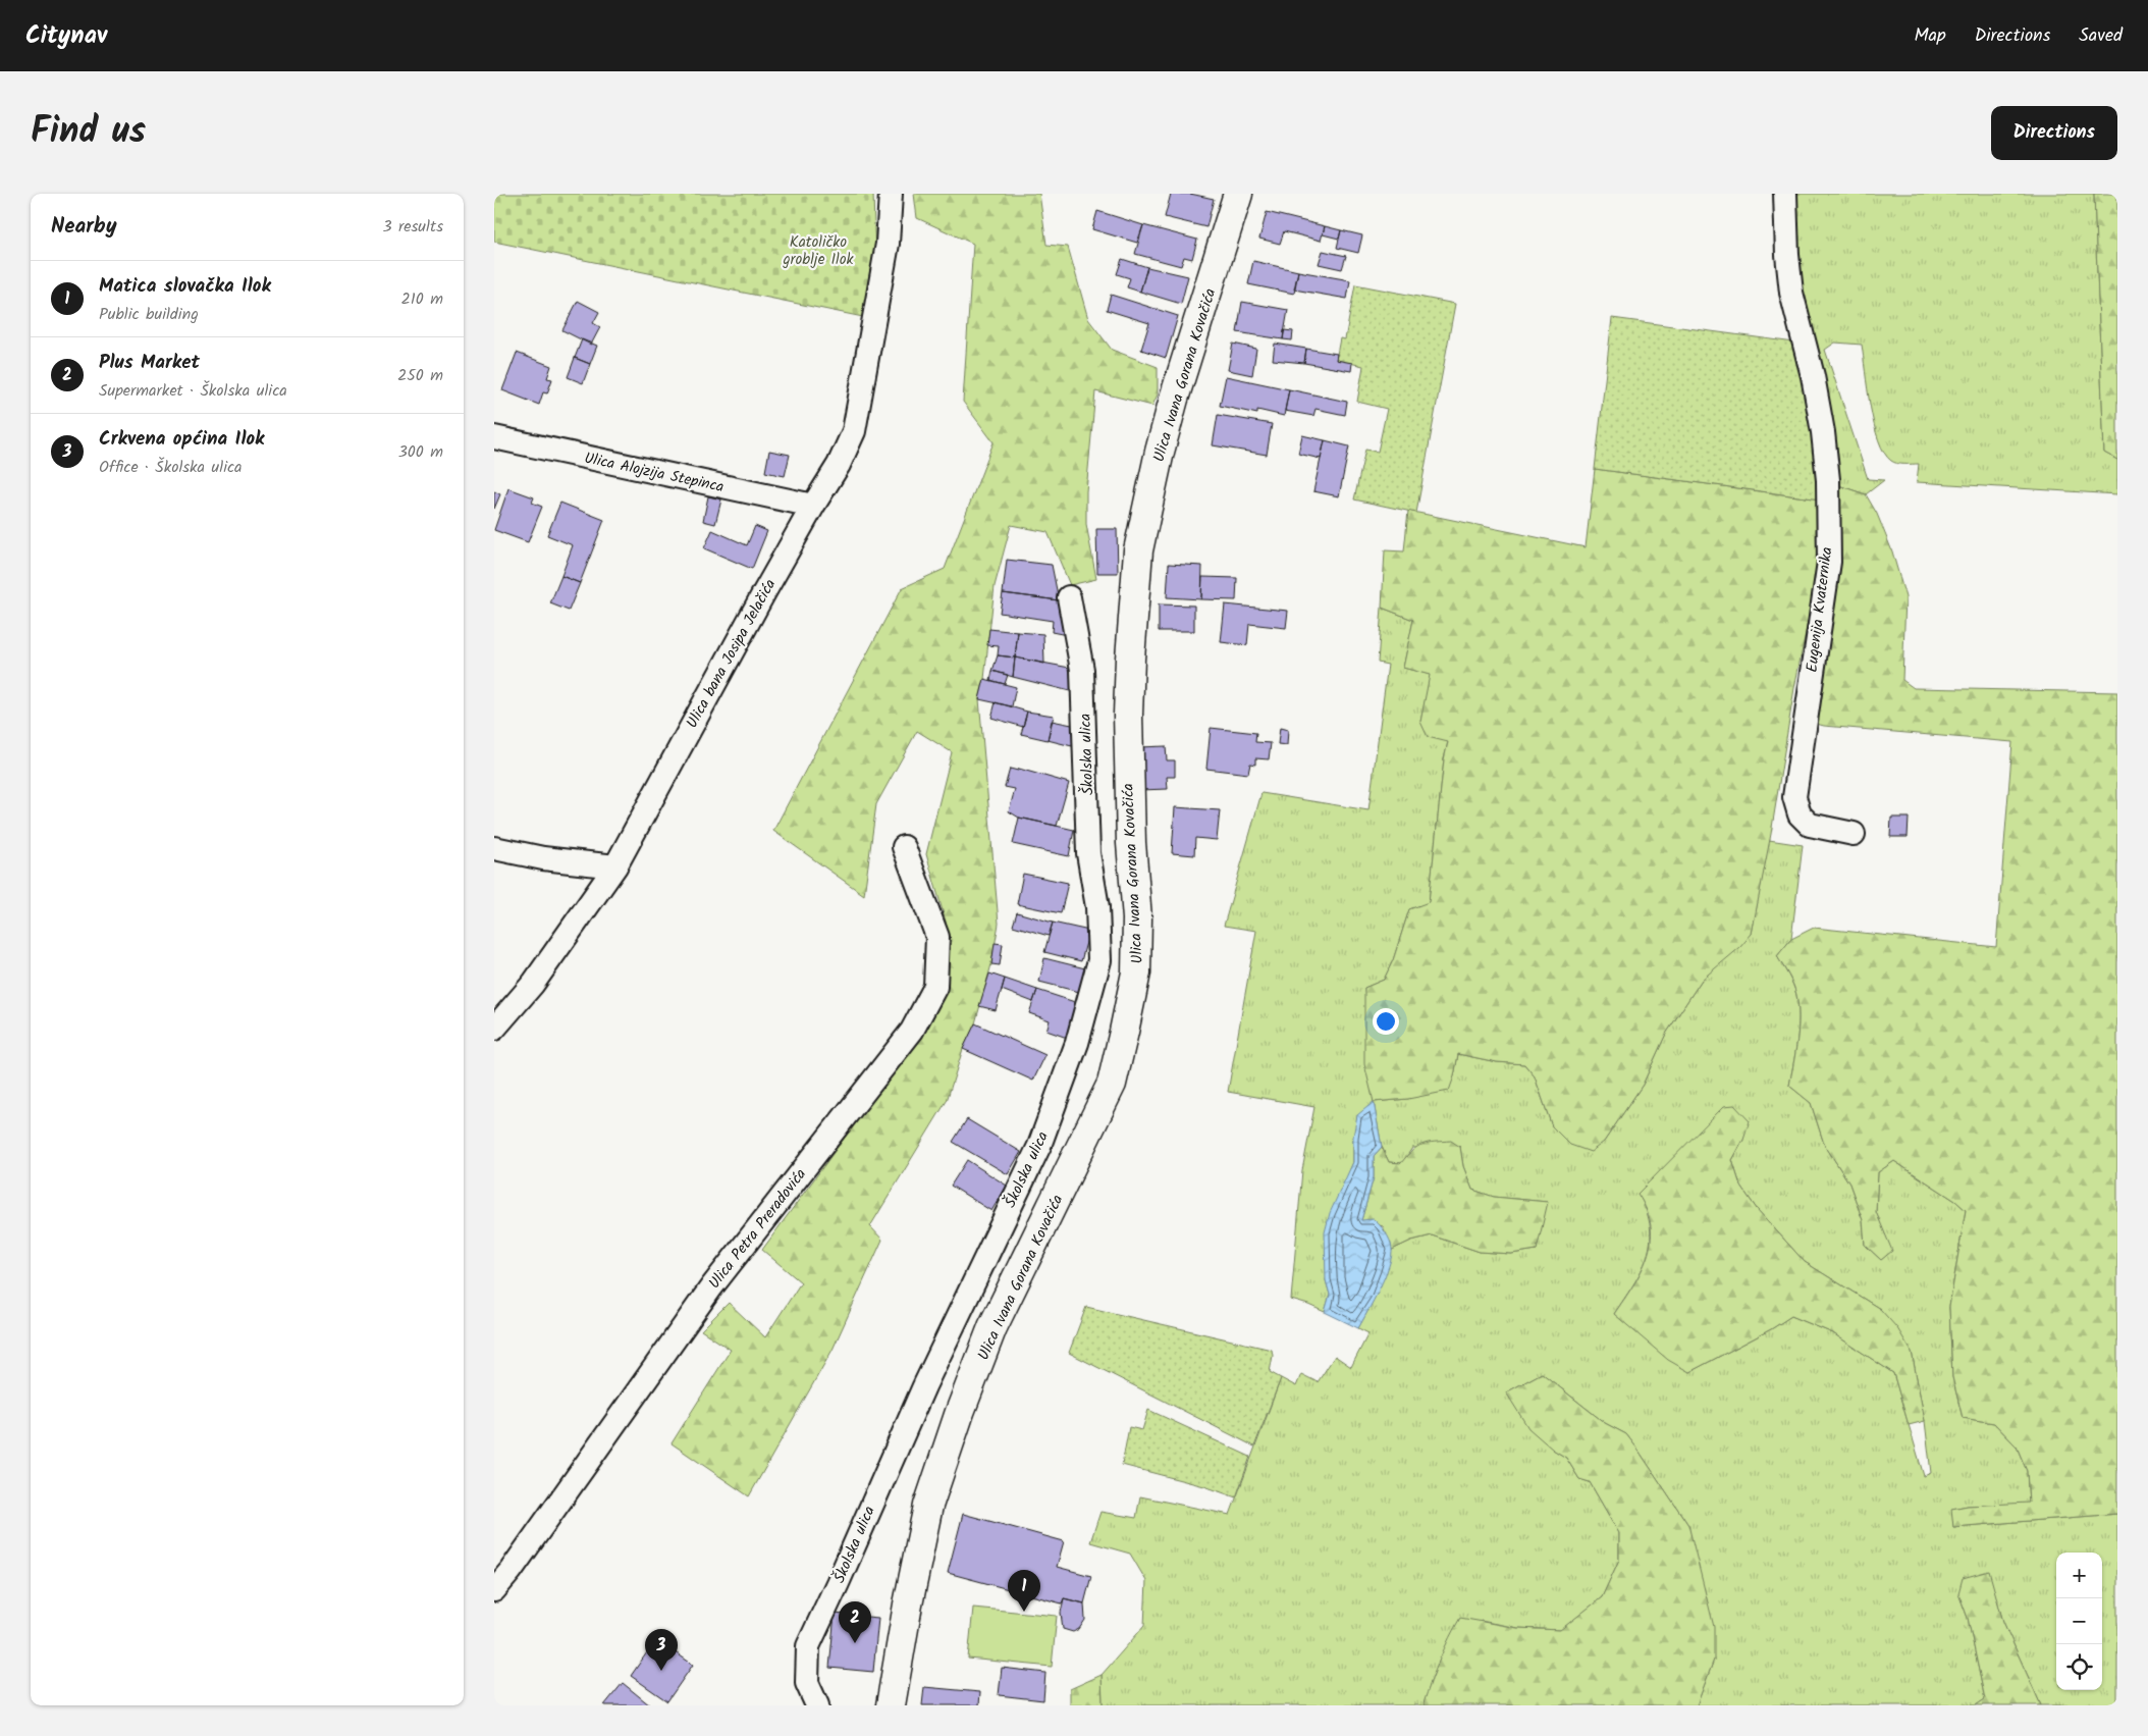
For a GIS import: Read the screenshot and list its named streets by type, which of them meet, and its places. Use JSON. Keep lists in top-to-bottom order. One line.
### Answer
{"streets":{"main road":["Ulica Ivana Gorana Kovačića"],"street":["Ulica Alojzija Stepinca","Eugenija Kvaternika","Ulica bana Josipa Jelačića","Školska ulica","Ulica Petra Preradovića"]},"crossings":[["Ulica Alojzija Stepinca","Ulica bana Josipa Jelačića"]],"parks":["Katoličko groblje Ilok"],"page":{"header":"Citynav","nav":["Map","Directions","Saved"],"title":"Find us","buttons":"Directions","heading":["Nearby","3 results"],"list":[{"mark":"1","name":"Matica slovačka Ilok","note":"Public building","value":"210 m"},{"mark":"2","name":"Plus Market","note":"Supermarket · Školska ulica","value":"250 m"},{"mark":"3","name":"Crkvena općina Ilok","note":"Office · Školska ulica","value":"300 m"}],"map_buttons":["+","−"],"pins":["1","2","3"]}}
